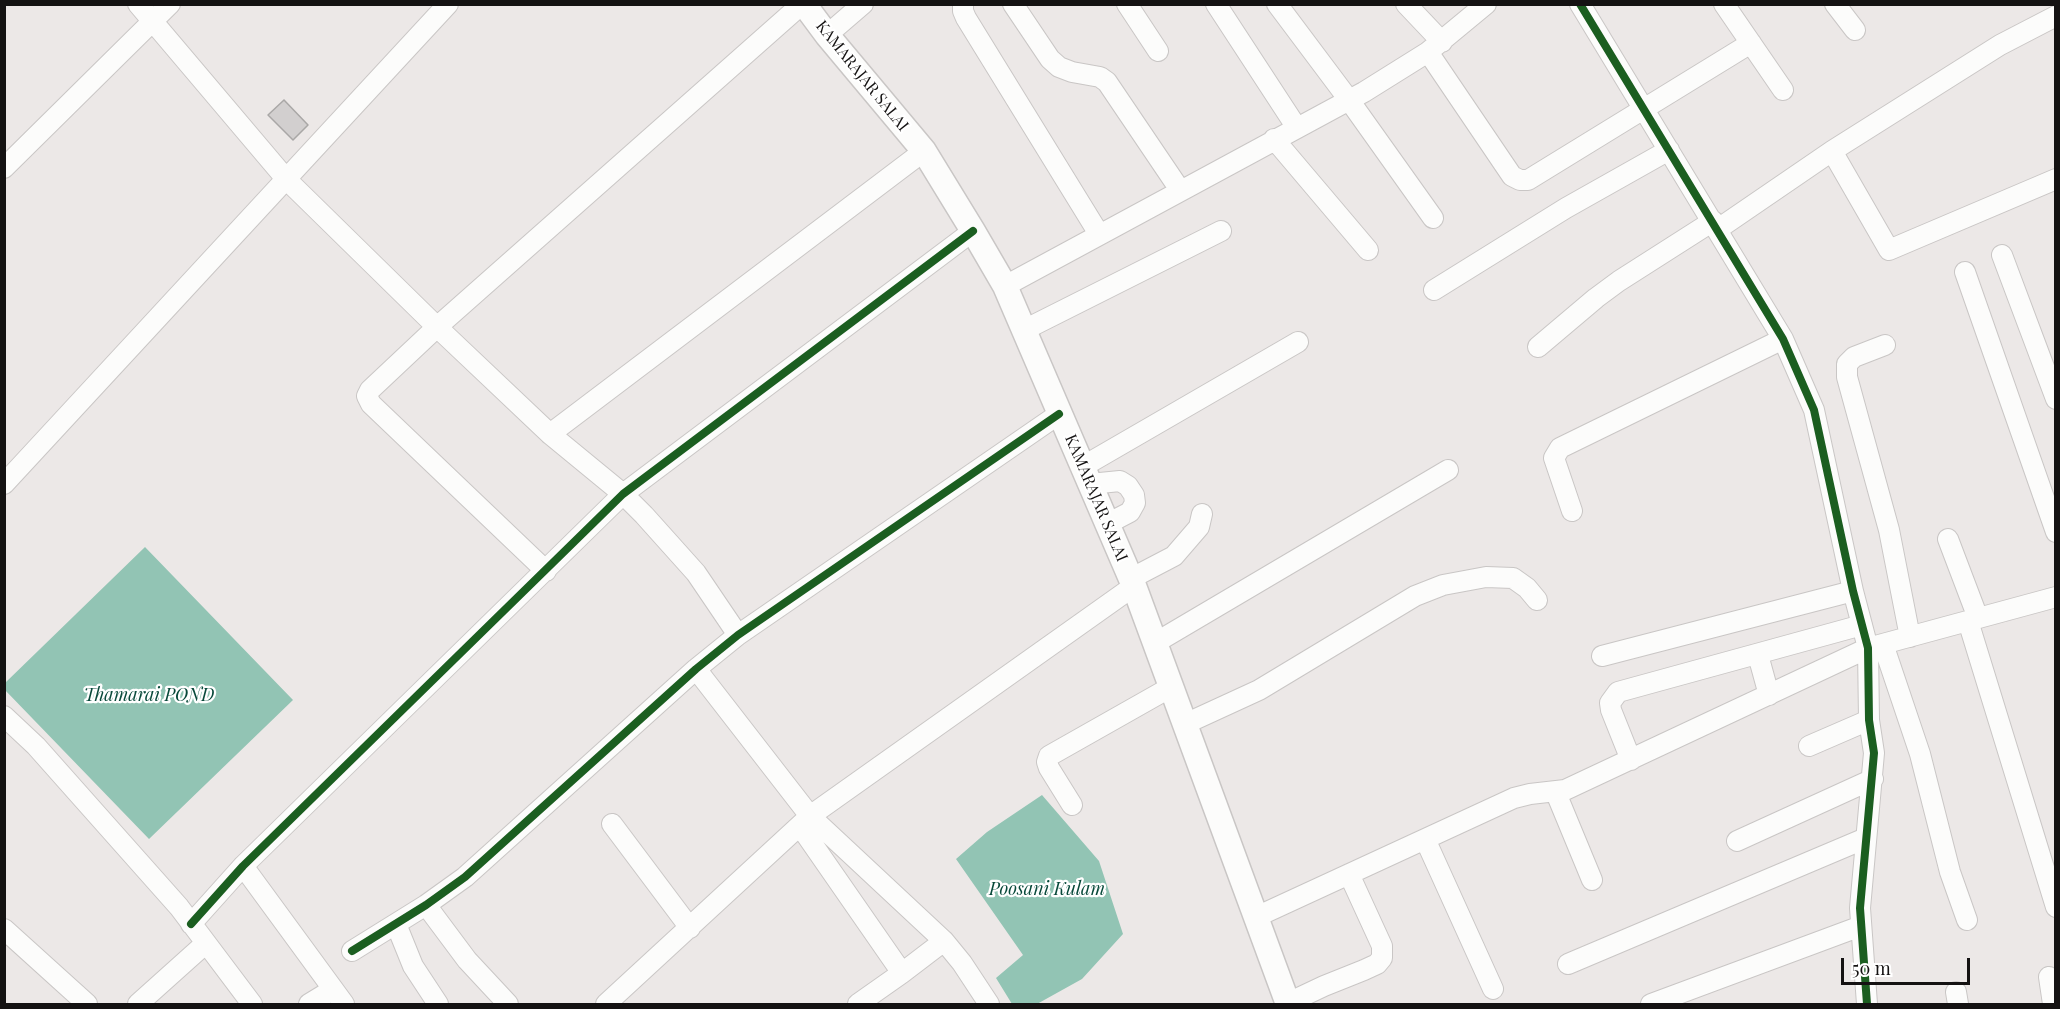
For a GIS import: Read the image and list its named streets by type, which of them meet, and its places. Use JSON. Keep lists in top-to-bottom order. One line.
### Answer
{"streets":{"main road":["KAMARAJAR SALAI"]},"water":["Thamarai POND","Poosani Kulam"],"scale_bar":"50 m"}
